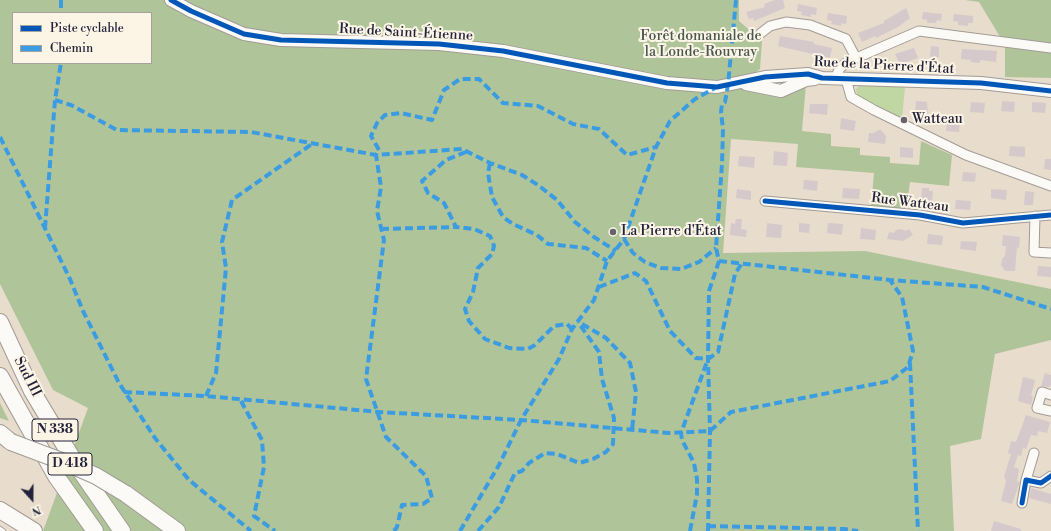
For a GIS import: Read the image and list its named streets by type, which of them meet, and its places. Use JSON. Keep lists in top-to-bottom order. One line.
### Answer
{"streets":{"highway":["Sud III","N 338","D 418"],"street":["Rue de Saint-Étienne","Rue de la Pierre d'État","Rue Watteau"]},"crossings":[["Rue de Saint-Étienne","Rue de la Pierre d'État"]],"parks":["Forêt domaniale de la Londe-Rouvray"],"places":["Watteau","La Pierre d'État"],"legend":["Piste cyclable","Chemin"],"north":"bottom"}
